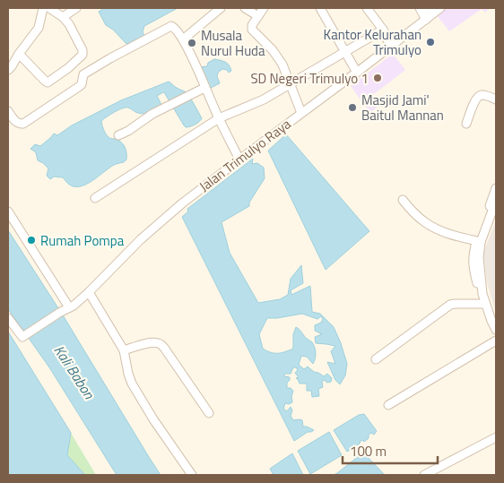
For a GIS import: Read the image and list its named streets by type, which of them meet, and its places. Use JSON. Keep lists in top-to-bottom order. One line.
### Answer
{"streets":{"street":["Jalan Trimulyo Raya"]},"water":["Kali Babon"],"places":["Kantor Kelurahan Trimulyo","Musala Nurul Huda","SD Negeri Trimulyo 1","Masjid Jami' Baitul Mannan","Rumah Pompa"],"scale_bar":"100 m"}
